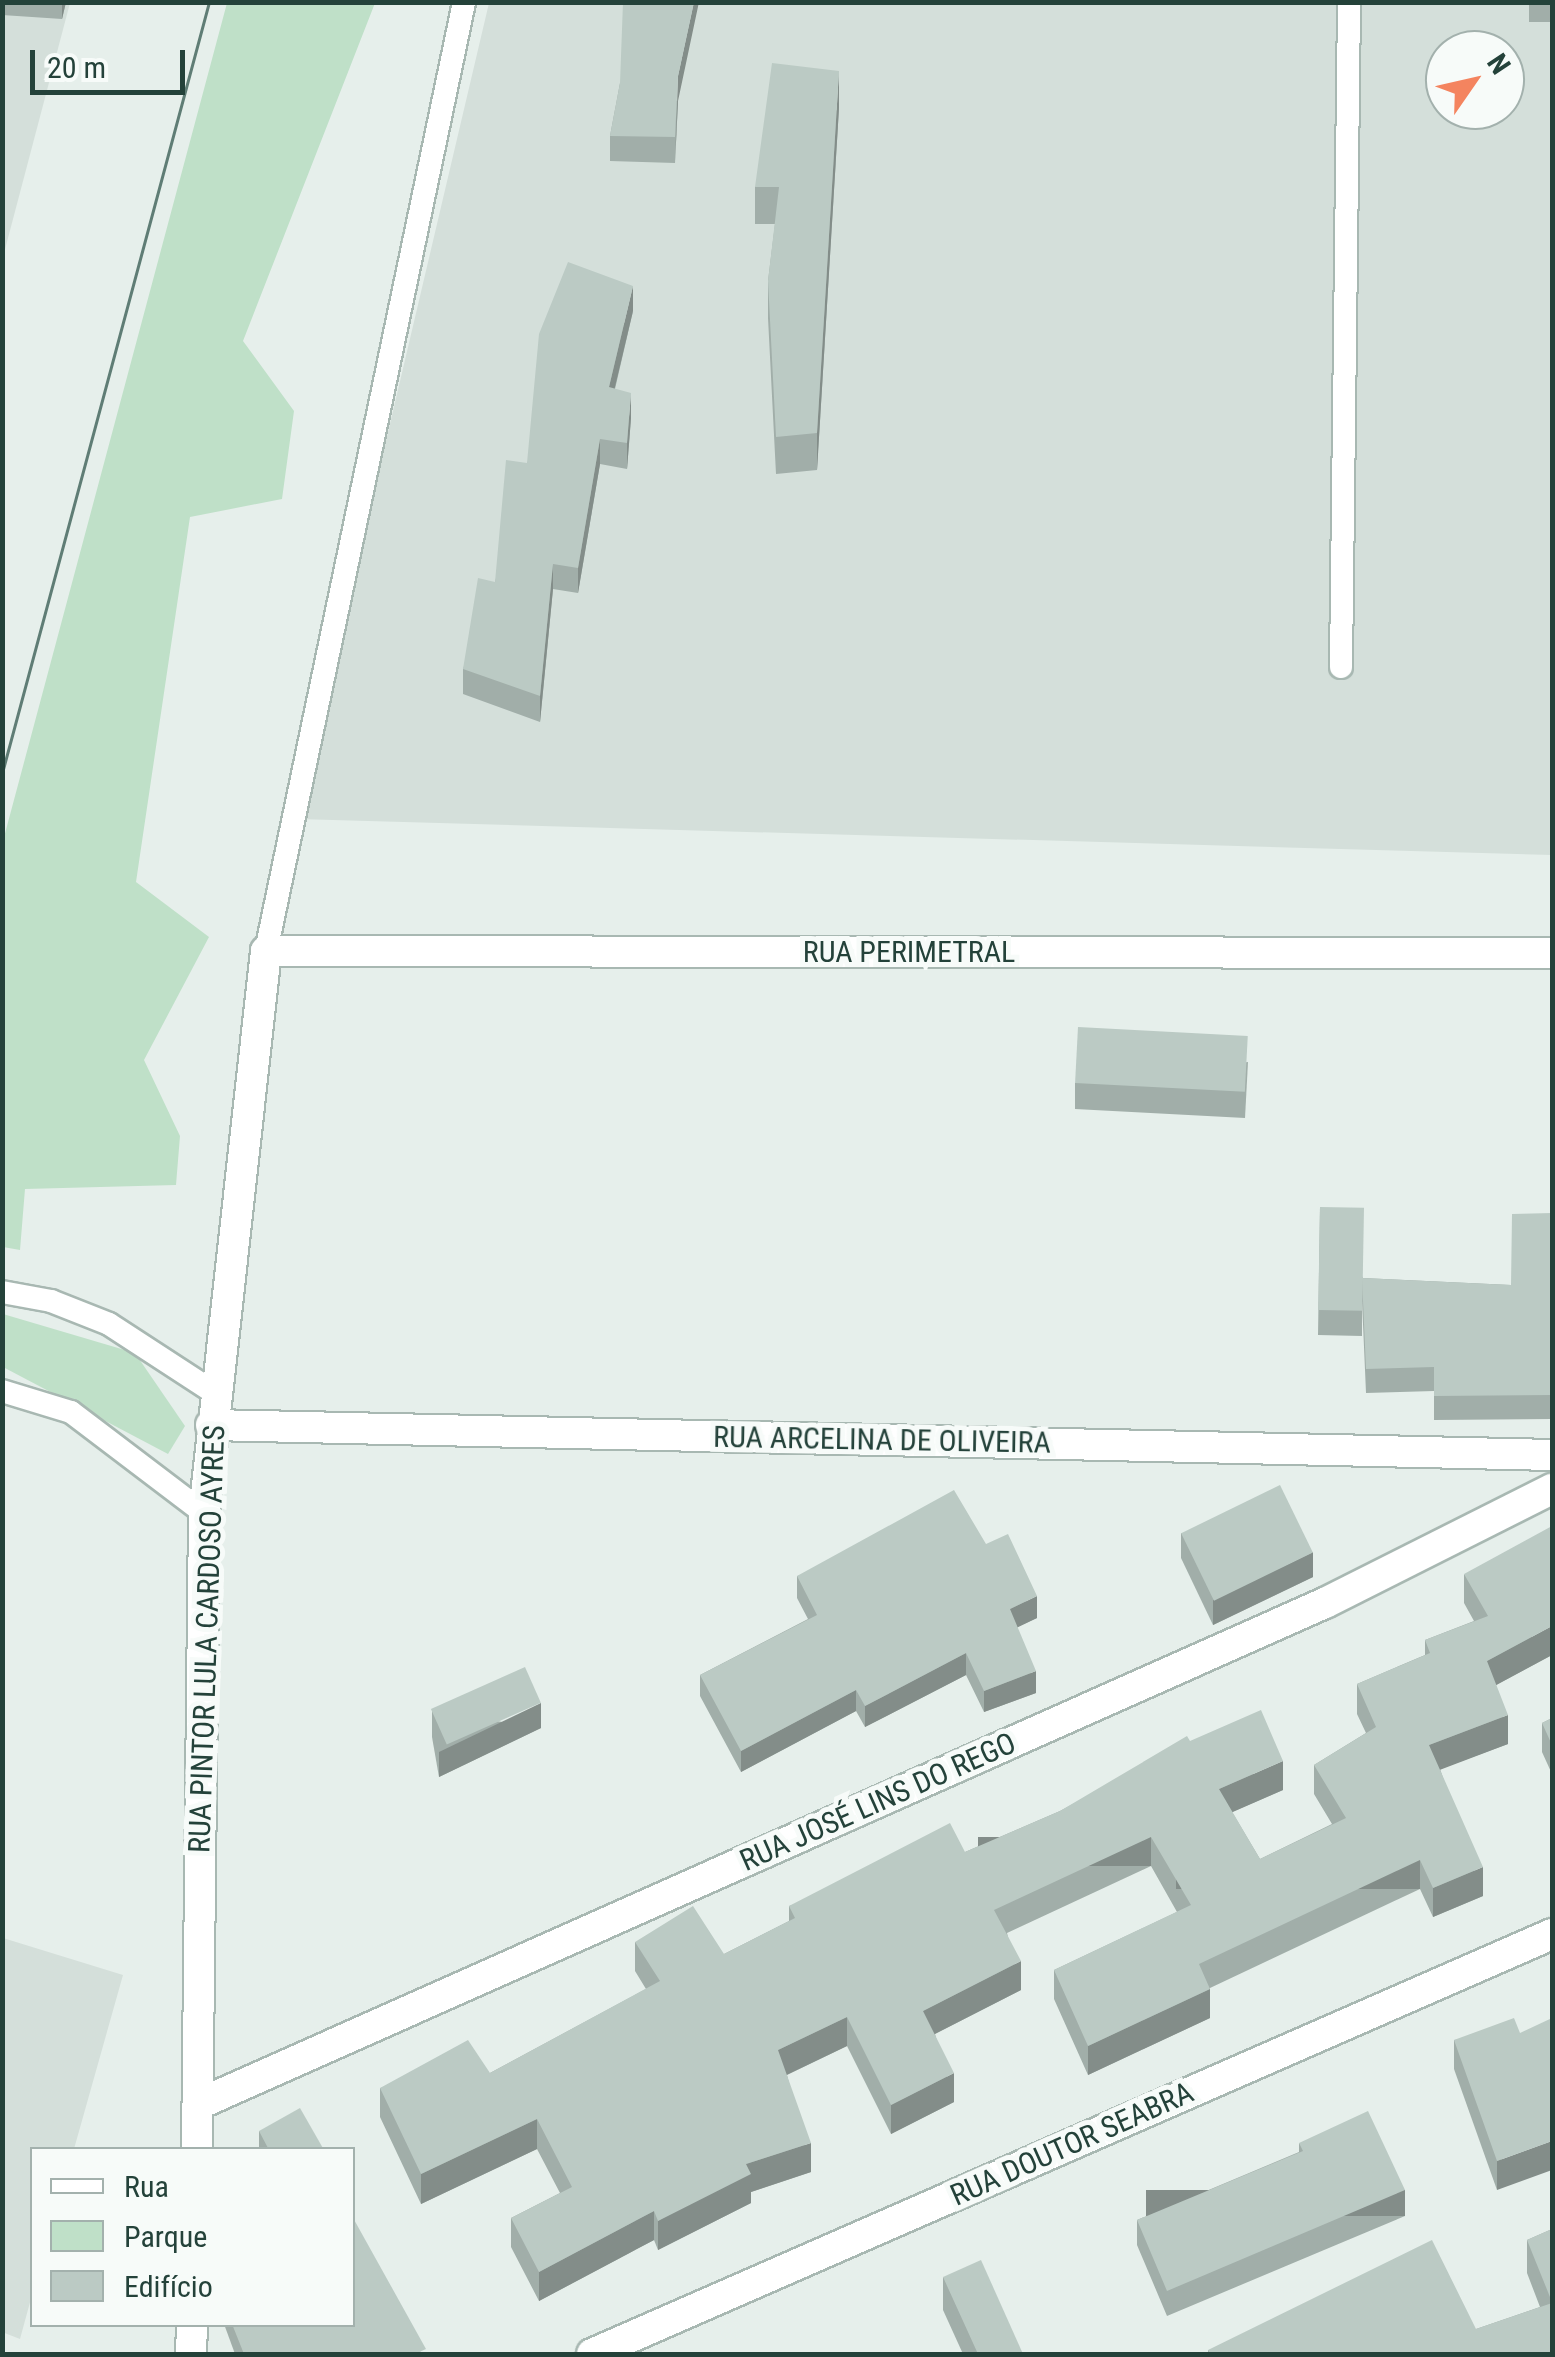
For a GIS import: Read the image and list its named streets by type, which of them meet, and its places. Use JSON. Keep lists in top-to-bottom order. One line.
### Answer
{"streets":{"street":["RUA PERIMETRAL","RUA ARCELINA DE OLIVEIRA","RUA PINTOR LULA CARDOSO AYRES","RUA JOSÉ LINS DO REGO","RUA DOUTOR SEABRA"]},"crossings":[["RUA PERIMETRAL","RUA PINTOR LULA CARDOSO AYRES"],["RUA ARCELINA DE OLIVEIRA","RUA PINTOR LULA CARDOSO AYRES"],["RUA PINTOR LULA CARDOSO AYRES","RUA JOSÉ LINS DO REGO"]],"legend":["Rua","Parque","Edifício"],"scale_bar":"20 m","north":"top right"}
